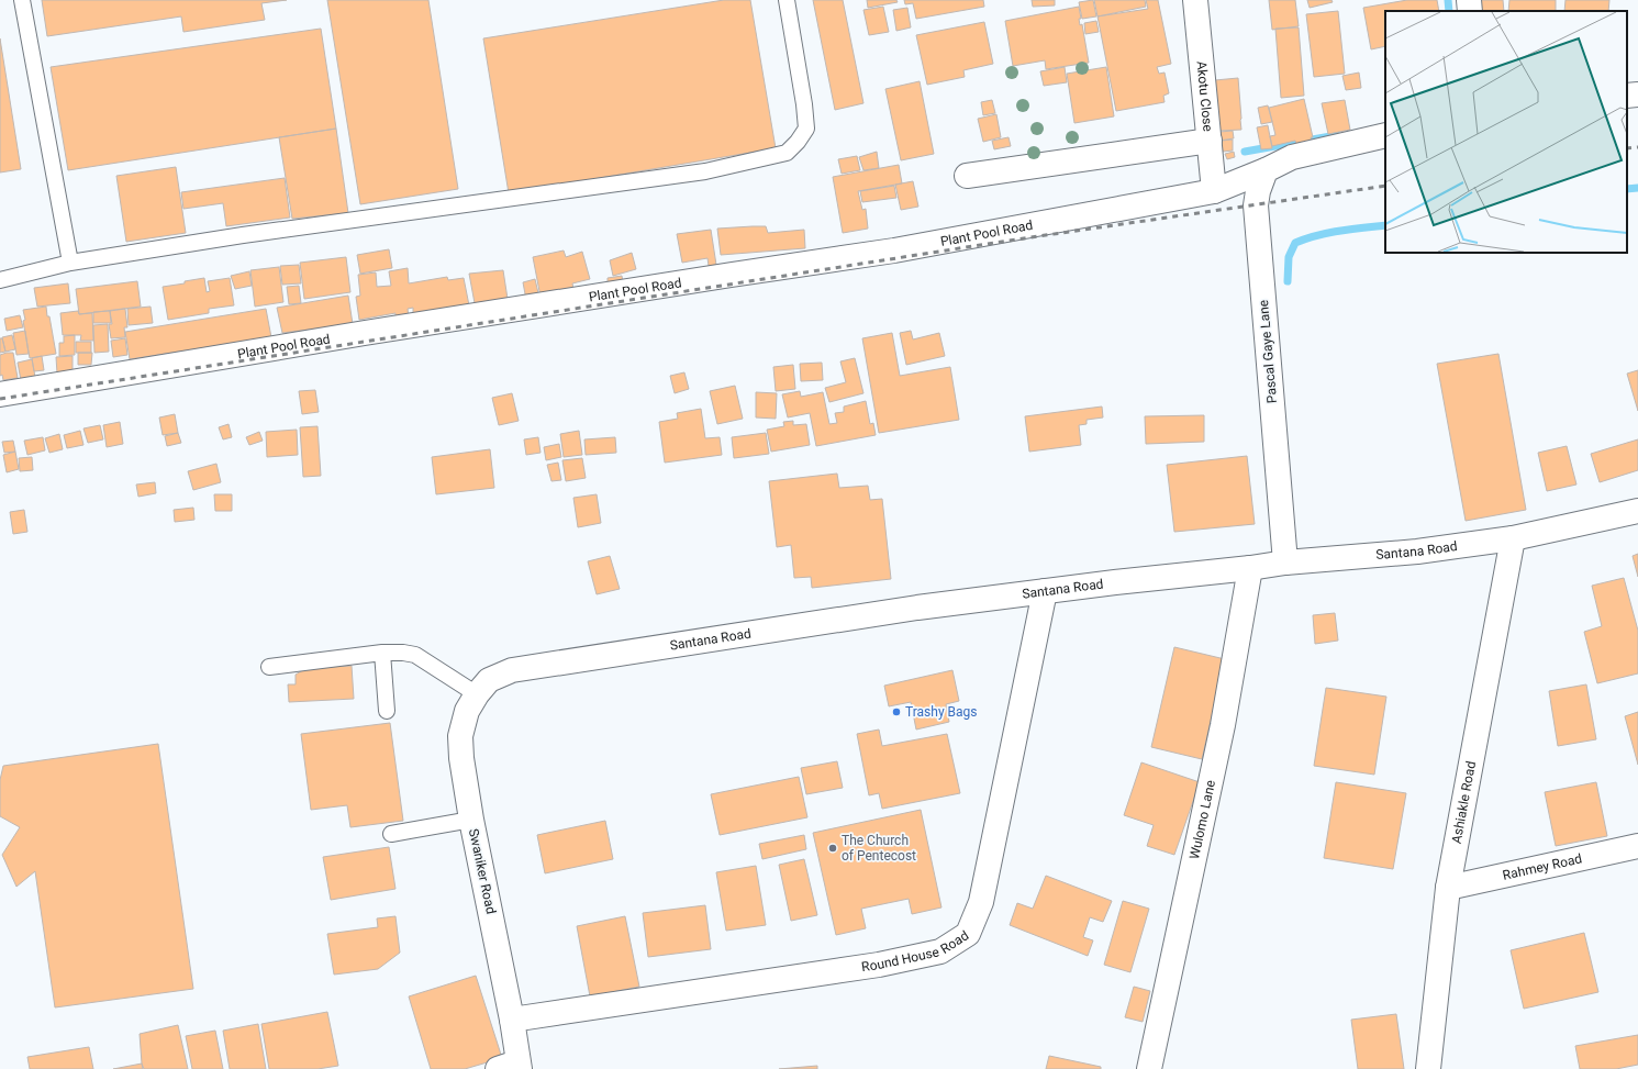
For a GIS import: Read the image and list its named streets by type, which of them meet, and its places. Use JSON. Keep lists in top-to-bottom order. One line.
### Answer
{"streets":{"street":["Akotu Close","Plant Pool Road","Pascal Gaye Lane","Santana Road","Ashiakle Road","Wulomo Lane","Rahmey Road","Swaniker Road","Round House Road"]},"crossings":[["Akotu Close","Plant Pool Road"],["Plant Pool Road","Pascal Gaye Lane"],["Pascal Gaye Lane","Santana Road"],["Santana Road","Ashiakle Road"],["Santana Road","Wulomo Lane"],["Santana Road","Swaniker Road"],["Santana Road","Round House Road"],["Ashiakle Road","Rahmey Road"],["Swaniker Road","Round House Road"]],"places":["Trashy Bags","The Church of Pentecost"]}
